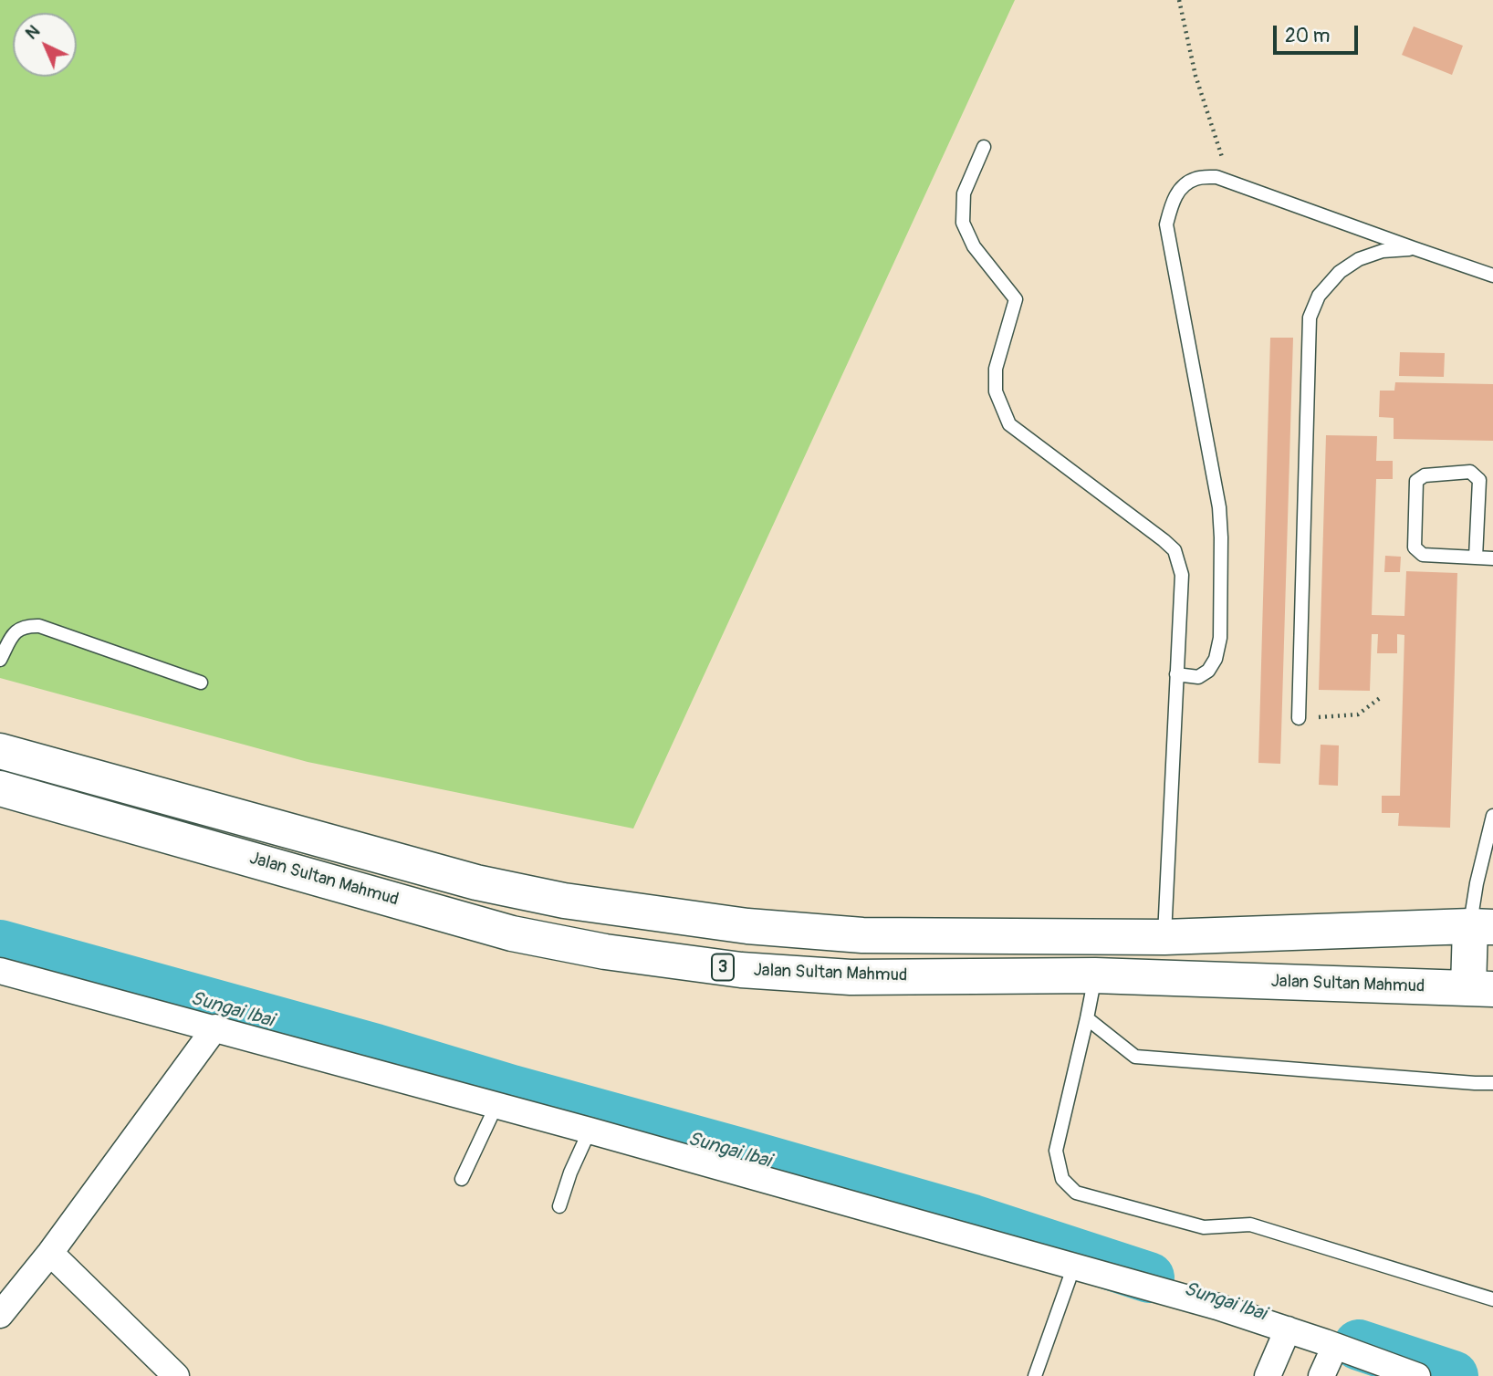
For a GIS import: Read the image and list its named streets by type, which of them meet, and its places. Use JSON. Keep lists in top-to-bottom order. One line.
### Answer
{"streets":{"highway":["Jalan Sultan Mahmud","3"]},"water":["Sungai Ibai"],"scale_bar":"20 m","north":"top left"}
